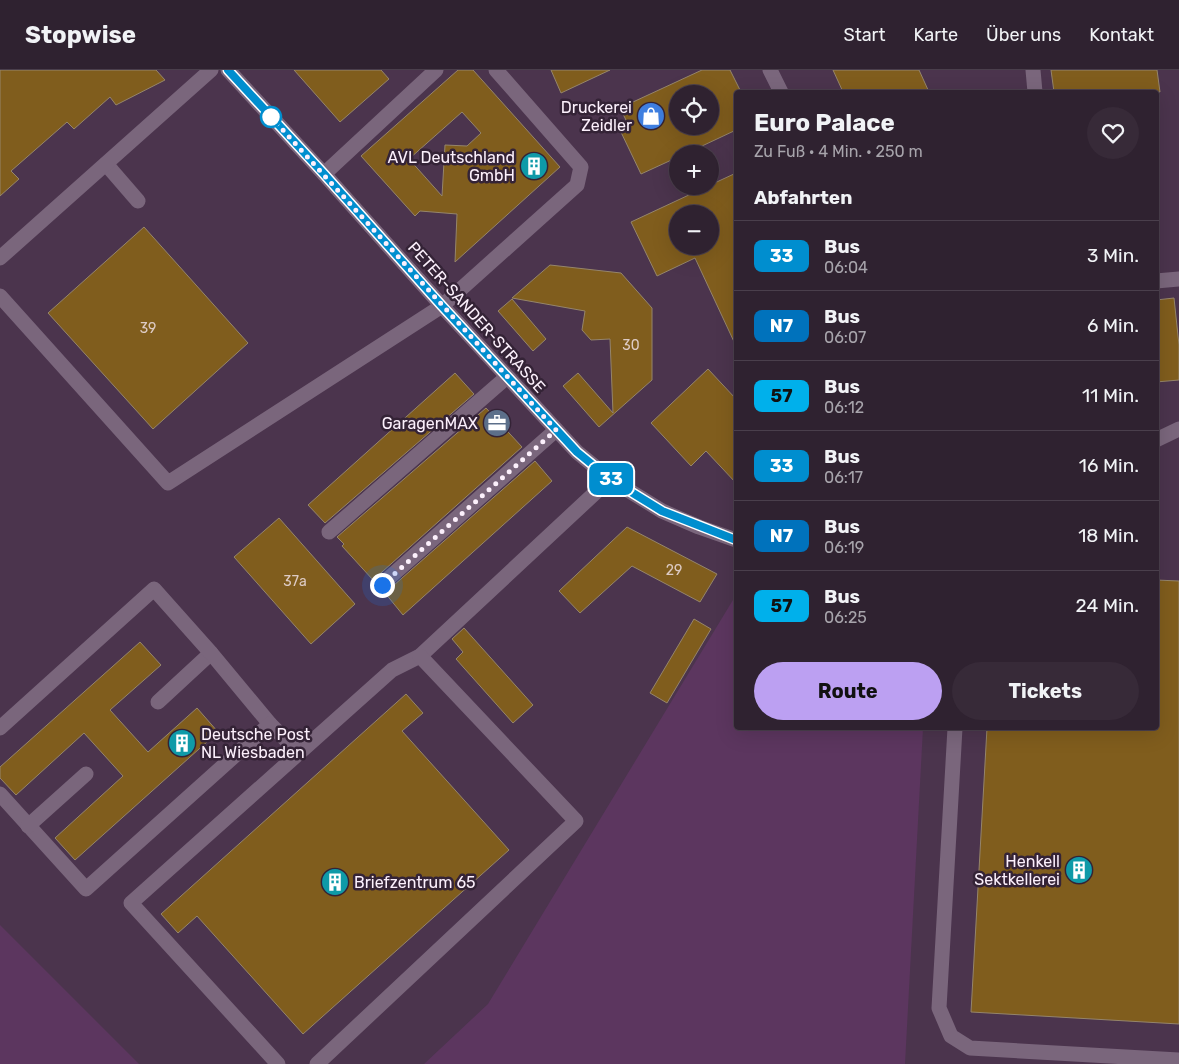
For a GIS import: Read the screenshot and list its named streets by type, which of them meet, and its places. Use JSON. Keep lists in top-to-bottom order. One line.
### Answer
{"streets":{"street":["PETER-SANDER-STRASSE"]},"places":{"shop":["Druckerei Zeidler"],"building":["AVL Deutschland GmbH","Deutsche Post NL Wiesbaden","Henkell Sektkellerei","Briefzentrum 65"],"office":["GaragenMAX"]},"lines":["bus line 33"],"house_numbers":["39","30","29","37a"],"page":{"header":"Stopwise","nav":["Start","Karte","Über uns","Kontakt"],"on_map":"33","map_buttons":["+","−"],"heading":[["Euro Palace","Zu Fuß · 4 Min. · 250 m"],"Abfahrten"],"list":[{"mark":"33","name":"Bus","note":"06:04","value":"3 Min."},{"mark":"N7","name":"Bus","note":"06:07","value":"6 Min."},{"mark":"57","name":"Bus","note":"06:12","value":"11 Min."},{"mark":"33","name":"Bus","note":"06:17","value":"16 Min."},{"mark":"N7","name":"Bus","note":"06:19","value":"18 Min."},{"mark":"57","name":"Bus","note":"06:25","value":"24 Min."}],"buttons":["Route","Tickets"]}}
